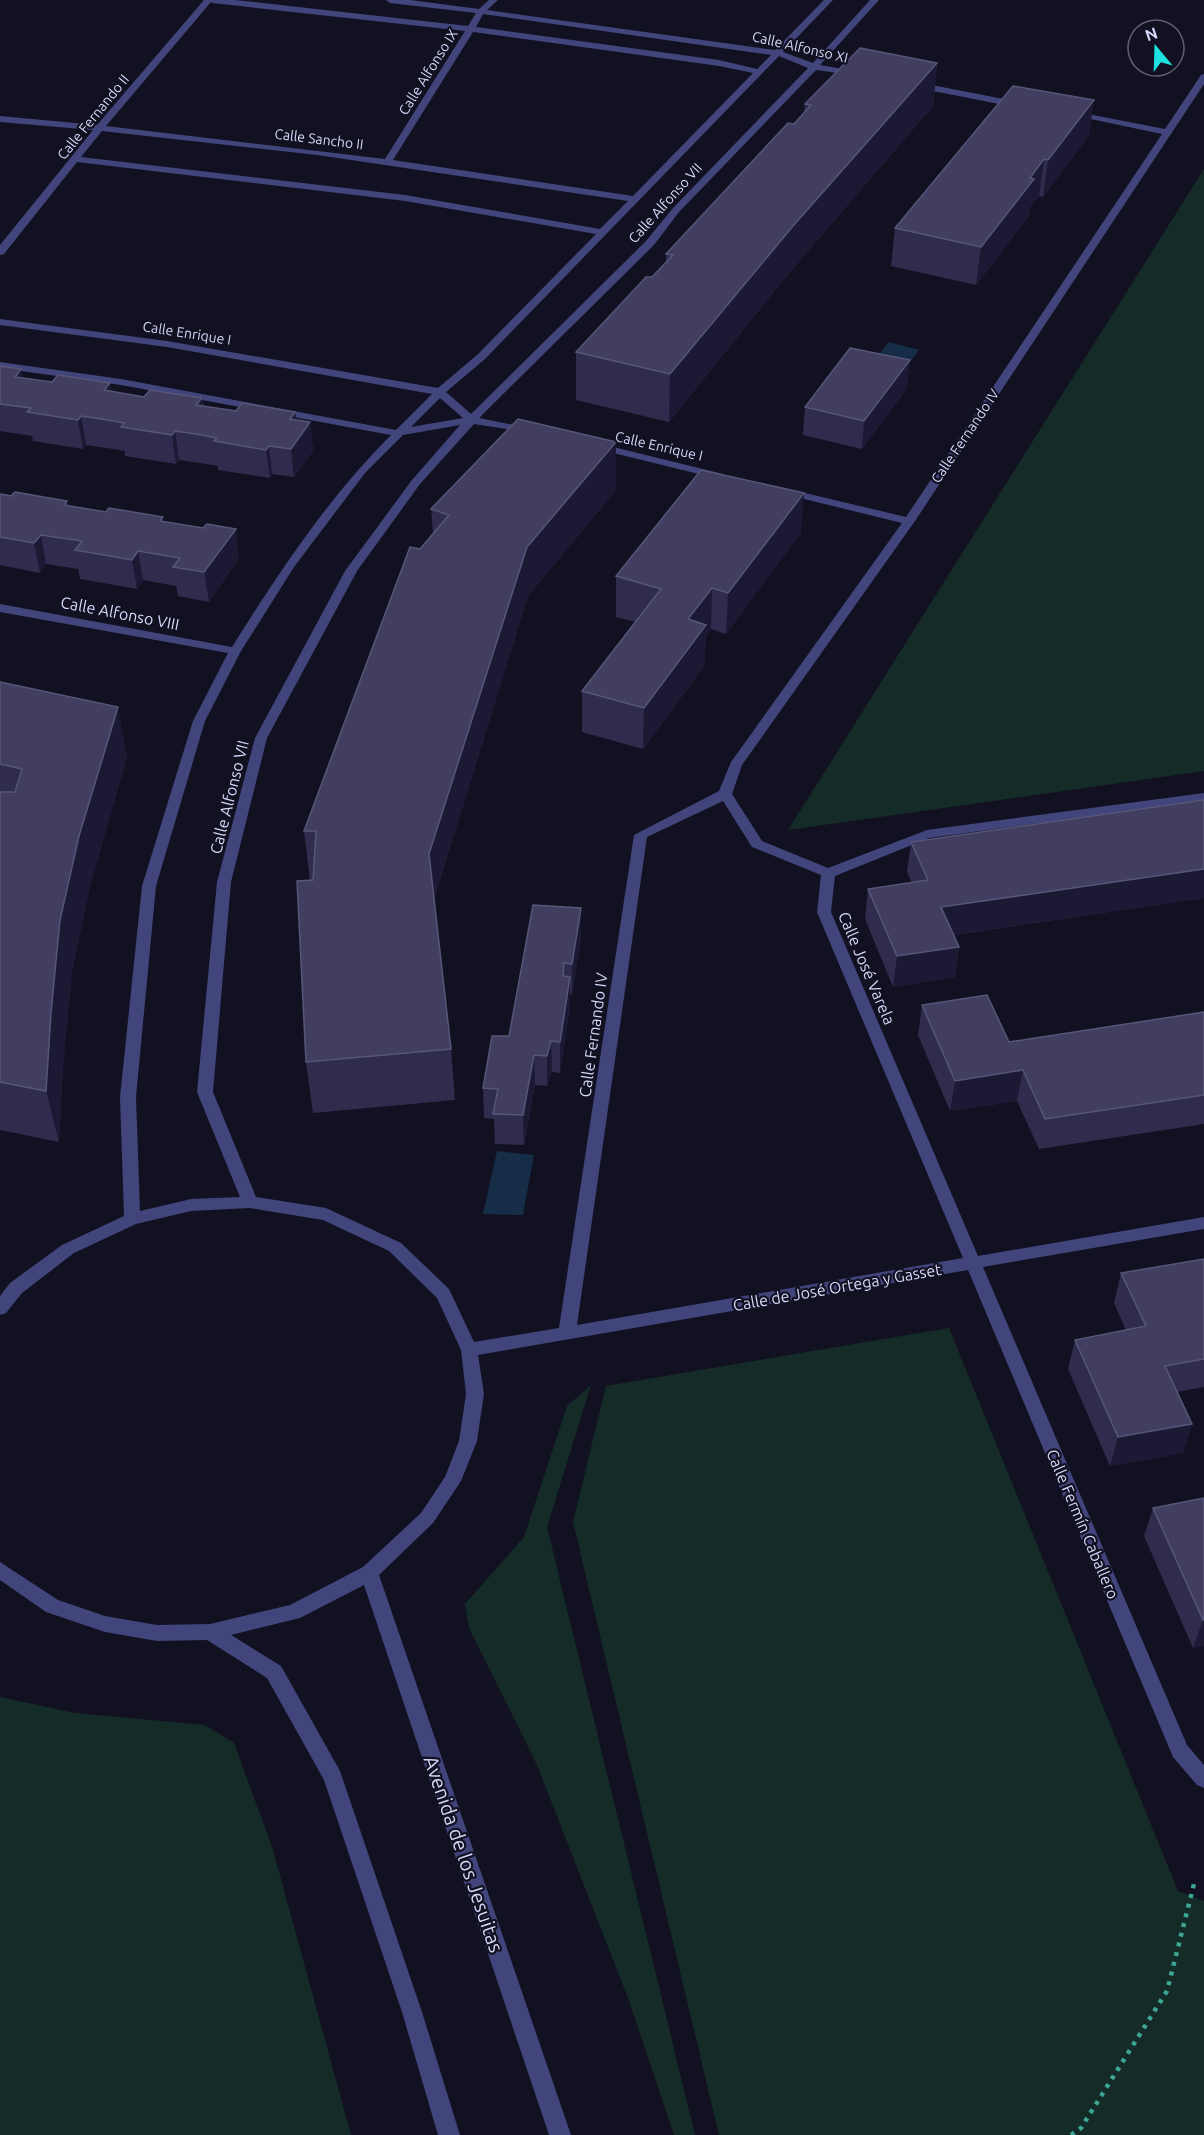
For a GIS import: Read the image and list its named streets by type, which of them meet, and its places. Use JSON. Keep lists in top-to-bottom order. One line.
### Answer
{"streets":{"street":["Calle Alfonso XI","Calle Alfonso IX","Calle Fernando II","Calle Sancho II","Calle Alfonso VII","Calle Enrique I","Calle Fernando IV","Calle Alfonso VIII","Calle José Varela","Calle de José Ortega y Gasset","Calle Fermín Caballero","Avenida de los Jesuitas"]},"crossings":[["Calle Alfonso XI","Calle Alfonso IX"],["Calle Alfonso XI","Calle Fernando II"],["Calle Alfonso XI","Calle Alfonso VII"],["Calle Alfonso IX","Calle Sancho II"],["Calle Fernando II","Calle Sancho II"],["Calle Sancho II","Calle Alfonso VII"],["Calle Alfonso VII","Calle Enrique I"],["Calle Alfonso VII","Calle Alfonso VIII"],["Calle Fernando IV","Calle de José Ortega y Gasset"],["Calle José Varela","Calle de José Ortega y Gasset"],["Calle José Varela","Calle Fermín Caballero"],["Calle de José Ortega y Gasset","Calle Fermín Caballero"]],"north":"top"}
